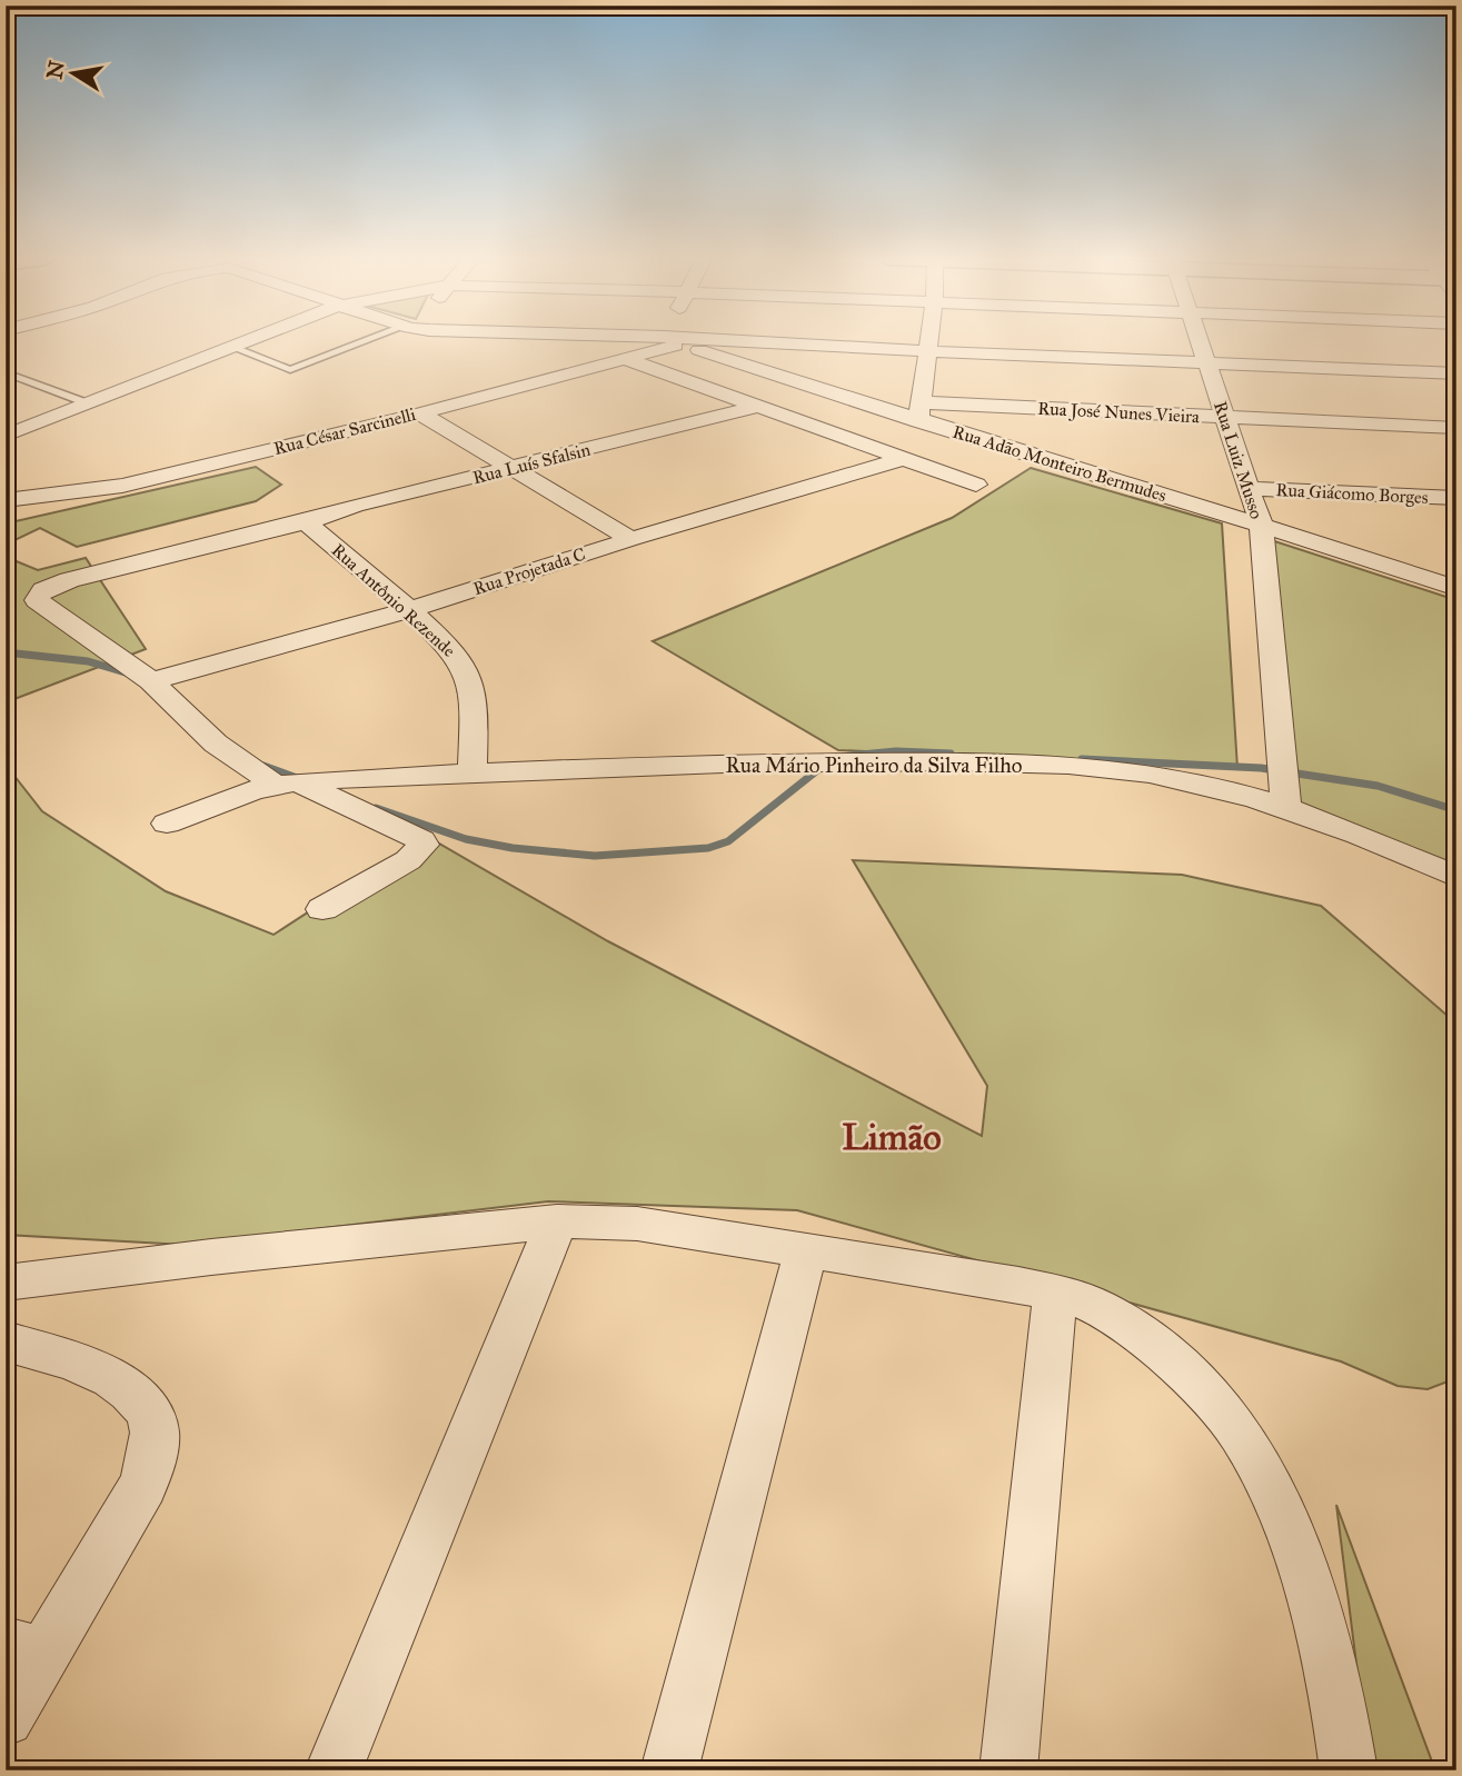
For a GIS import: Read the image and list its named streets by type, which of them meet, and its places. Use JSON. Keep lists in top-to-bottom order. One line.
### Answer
{"streets":{"street":["Rua José Nunes Vieira","Rua César Sarcinelli","Rua Luiz Musso","Rua Luís Sfalsin","Rua Adão Monteiro Bermudes","Rua Giácomo Borges","Rua Projetada C","Rua Antônio Rezende","Rua Mário Pinheiro da Silva Filho"]},"crossings":[["Rua José Nunes Vieira","Rua Luiz Musso"],["Rua José Nunes Vieira","Rua Adão Monteiro Bermudes"],["Rua César Sarcinelli","Rua Adão Monteiro Bermudes"],["Rua Luiz Musso","Rua Adão Monteiro Bermudes"],["Rua Luiz Musso","Rua Giácomo Borges"],["Rua Luiz Musso","Rua Mário Pinheiro da Silva Filho"],["Rua Luís Sfalsin","Rua Adão Monteiro Bermudes"],["Rua Luís Sfalsin","Rua Projetada C"],["Rua Luís Sfalsin","Rua Antônio Rezende"],["Rua Adão Monteiro Bermudes","Rua Projetada C"],["Rua Projetada C","Rua Antônio Rezende"],["Rua Antônio Rezende","Rua Mário Pinheiro da Silva Filho"]],"districts":["Limão"],"north":"left"}
